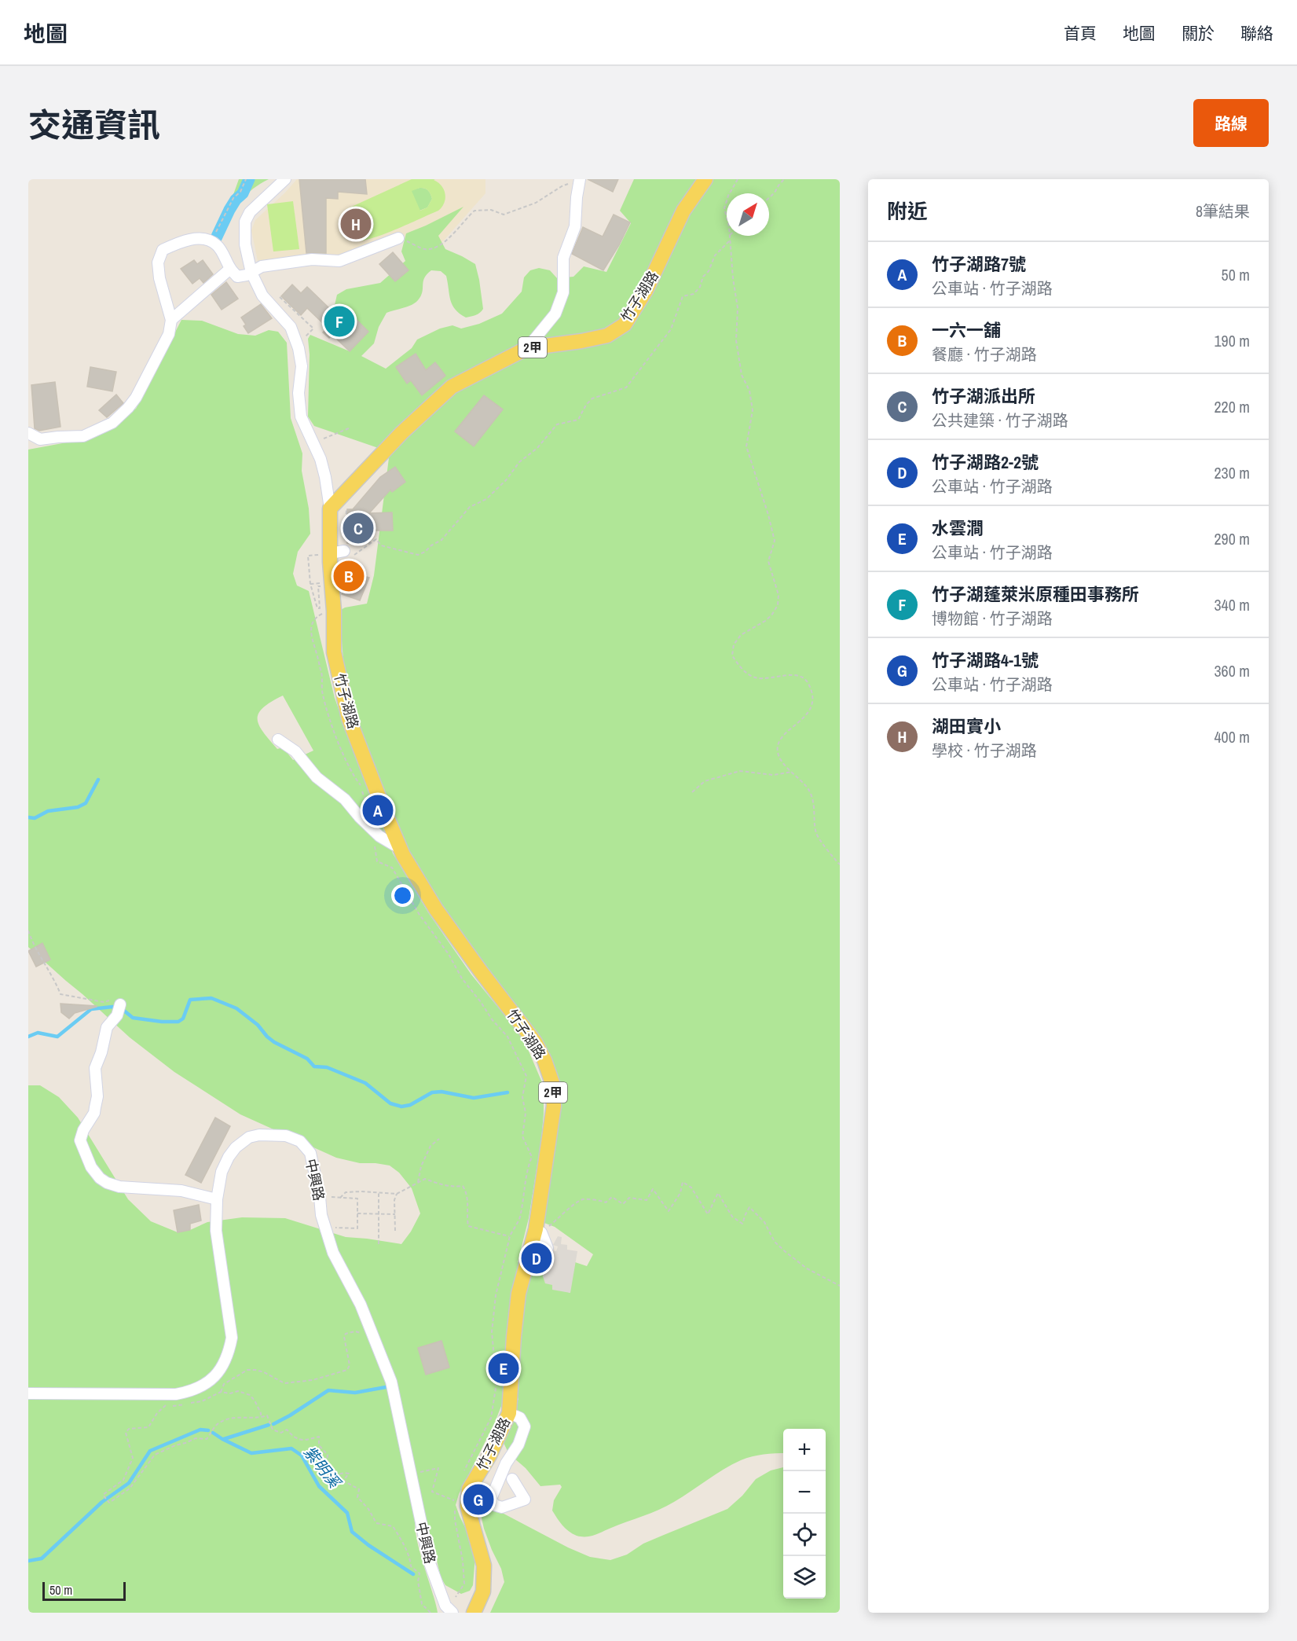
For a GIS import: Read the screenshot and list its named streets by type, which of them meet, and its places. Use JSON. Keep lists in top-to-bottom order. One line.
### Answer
{"streets":{"main road":["竹子湖路","2甲"],"street":["中興路"]},"water":["紫明溪"],"scale_bar":"50 m","north":"top right","page":{"header":"地圖","nav":["首頁","地圖","關於","聯絡"],"title":"交通資訊","buttons":"路線","heading":["附近","8筆結果"],"pins":["H","F","C","B","A","D","E","G"],"list":[{"mark":"A","name":"竹子湖路7號","note":"公車站 · 竹子湖路","value":"50 m"},{"mark":"B","name":"一六一舖","note":"餐廳 · 竹子湖路","value":"190 m"},{"mark":"C","name":"竹子湖派出所","note":"公共建築 · 竹子湖路","value":"220 m"},{"mark":"D","name":"竹子湖路2-2號","note":"公車站 · 竹子湖路","value":"230 m"},{"mark":"E","name":"水雲澗","note":"公車站 · 竹子湖路","value":"290 m"},{"mark":"F","name":"竹子湖蓬萊米原種田事務所","note":"博物館 · 竹子湖路","value":"340 m"},{"mark":"G","name":"竹子湖路4-1號","note":"公車站 · 竹子湖路","value":"360 m"},{"mark":"H","name":"湖田實小","note":"學校 · 竹子湖路","value":"400 m"}],"map_buttons":["+","−"],"scale":"50 m"}}
